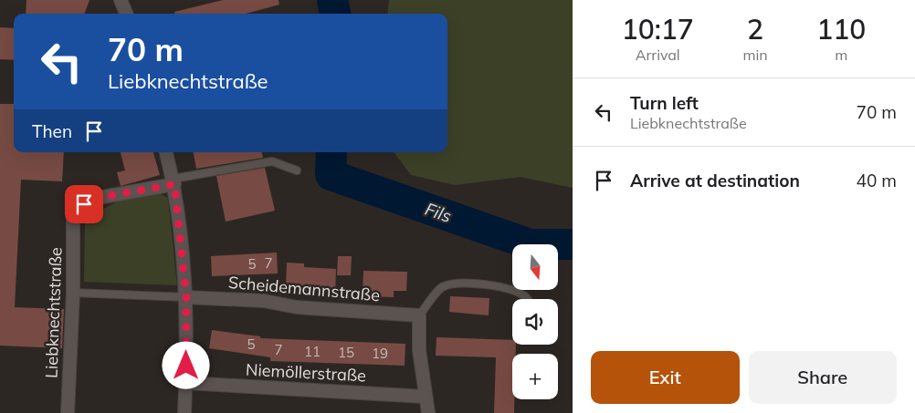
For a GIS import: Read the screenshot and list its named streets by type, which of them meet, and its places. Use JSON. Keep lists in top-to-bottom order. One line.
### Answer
{"streets":{"street":["Scheidemannstraße","Liebknechtstraße","Niemöllerstraße"]},"water":["Fils"],"house_numbers":["7","5","5","7","11","15","19"],"north":"bottom","page":{"eta":["10:17","Arrival","2","min","110","m"],"turn":["70 m","Liebknechtstraße"],"list":[{"name":"Turn left","note":"Liebknechtstraße","value":"70 m"},{"name":"Arrive at destination","value":"40 m"}],"then":"Then","map_buttons":"+","buttons":["Exit","Share"]}}
